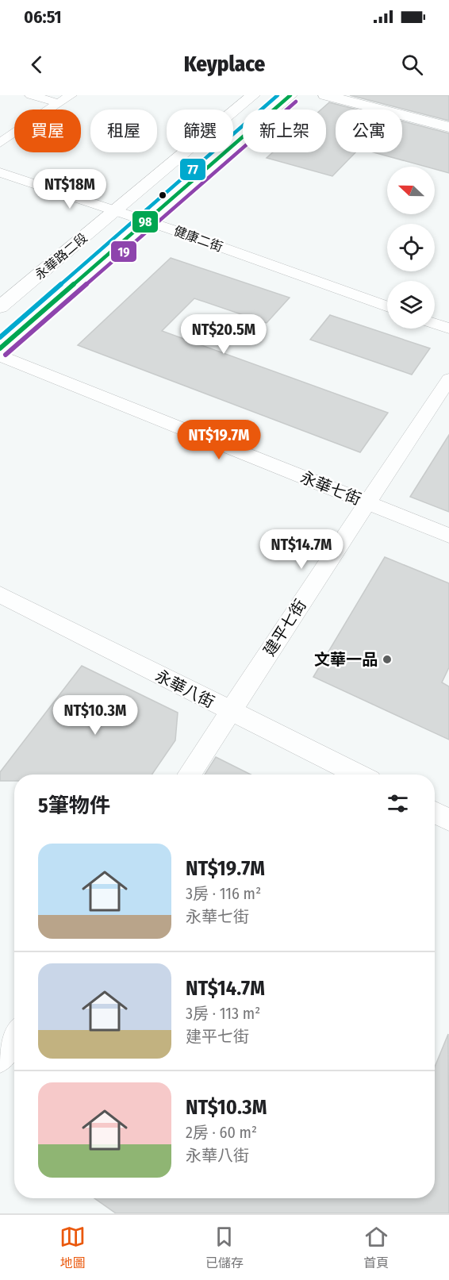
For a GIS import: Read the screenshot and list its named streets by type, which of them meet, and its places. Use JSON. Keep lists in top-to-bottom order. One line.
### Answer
{"streets":{"street":["健康二街","永華路二段","永華七街","建平七街","永華八街"]},"crossings":[["健康二街","永華路二段"],["永華七街","建平七街"],["建平七街","永華八街"]],"places":["文華一品"],"lines":["transit line 98","transit line 77","transit line 19"],"north":"left","page":{"status":"06:51","header":"Keyplace","chip":["買屋","租屋","篩選","新上架","公寓"],"price":["NT$18M","NT$20.5M","NT$19.7M","NT$14.7M","NT$10.3M"],"heading":"5筆物件","list":[{"name":"NT$19.7M","note":"3房 · 116 m² · 永華七街"},{"name":"NT$14.7M","note":"3房 · 113 m² · 建平七街"},{"name":"NT$10.3M","note":"2房 · 60 m² · 永華八街"}],"tabs":["地圖","已儲存","首頁"]}}
